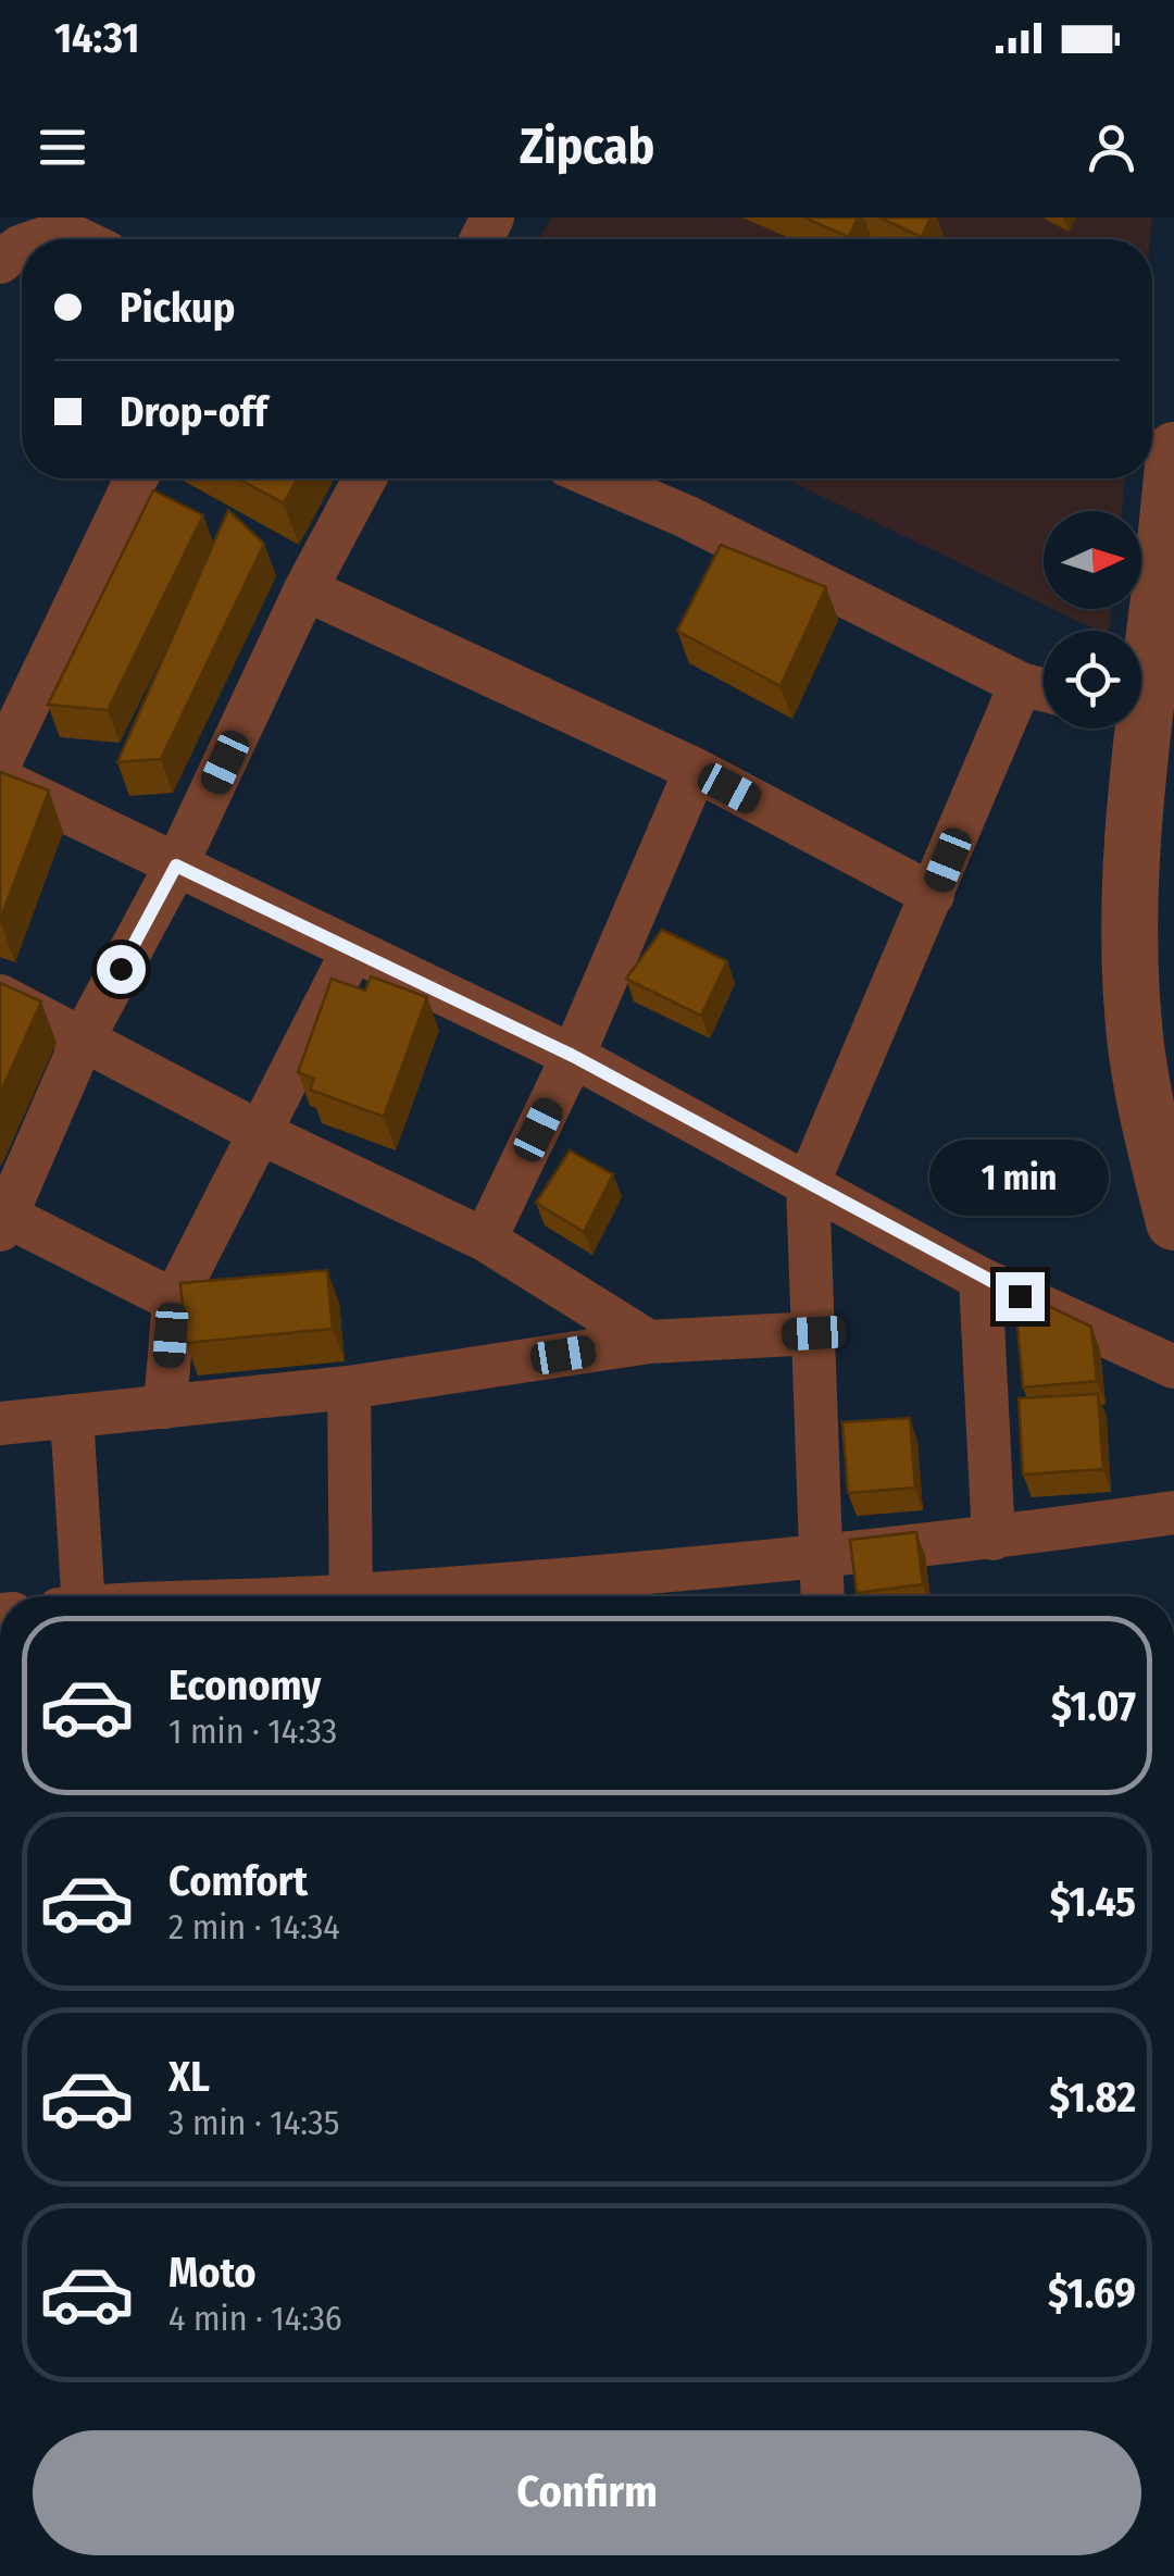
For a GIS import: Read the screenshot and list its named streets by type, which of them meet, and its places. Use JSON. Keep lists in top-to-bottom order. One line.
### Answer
{"north":"right","page":{"status":"14:31","header":"Zipcab","banner":["Pickup","Drop-off"],"bubble":"1 min","list":[{"name":"Economy","note":"1 min · 14:33","value":"$1.07"},{"name":"Comfort","note":"2 min · 14:34","value":"$1.45"},{"name":"XL","note":"3 min · 14:35","value":"$1.82"},{"name":"Moto","note":"4 min · 14:36","value":"$1.69"}],"buttons":"Confirm"}}
